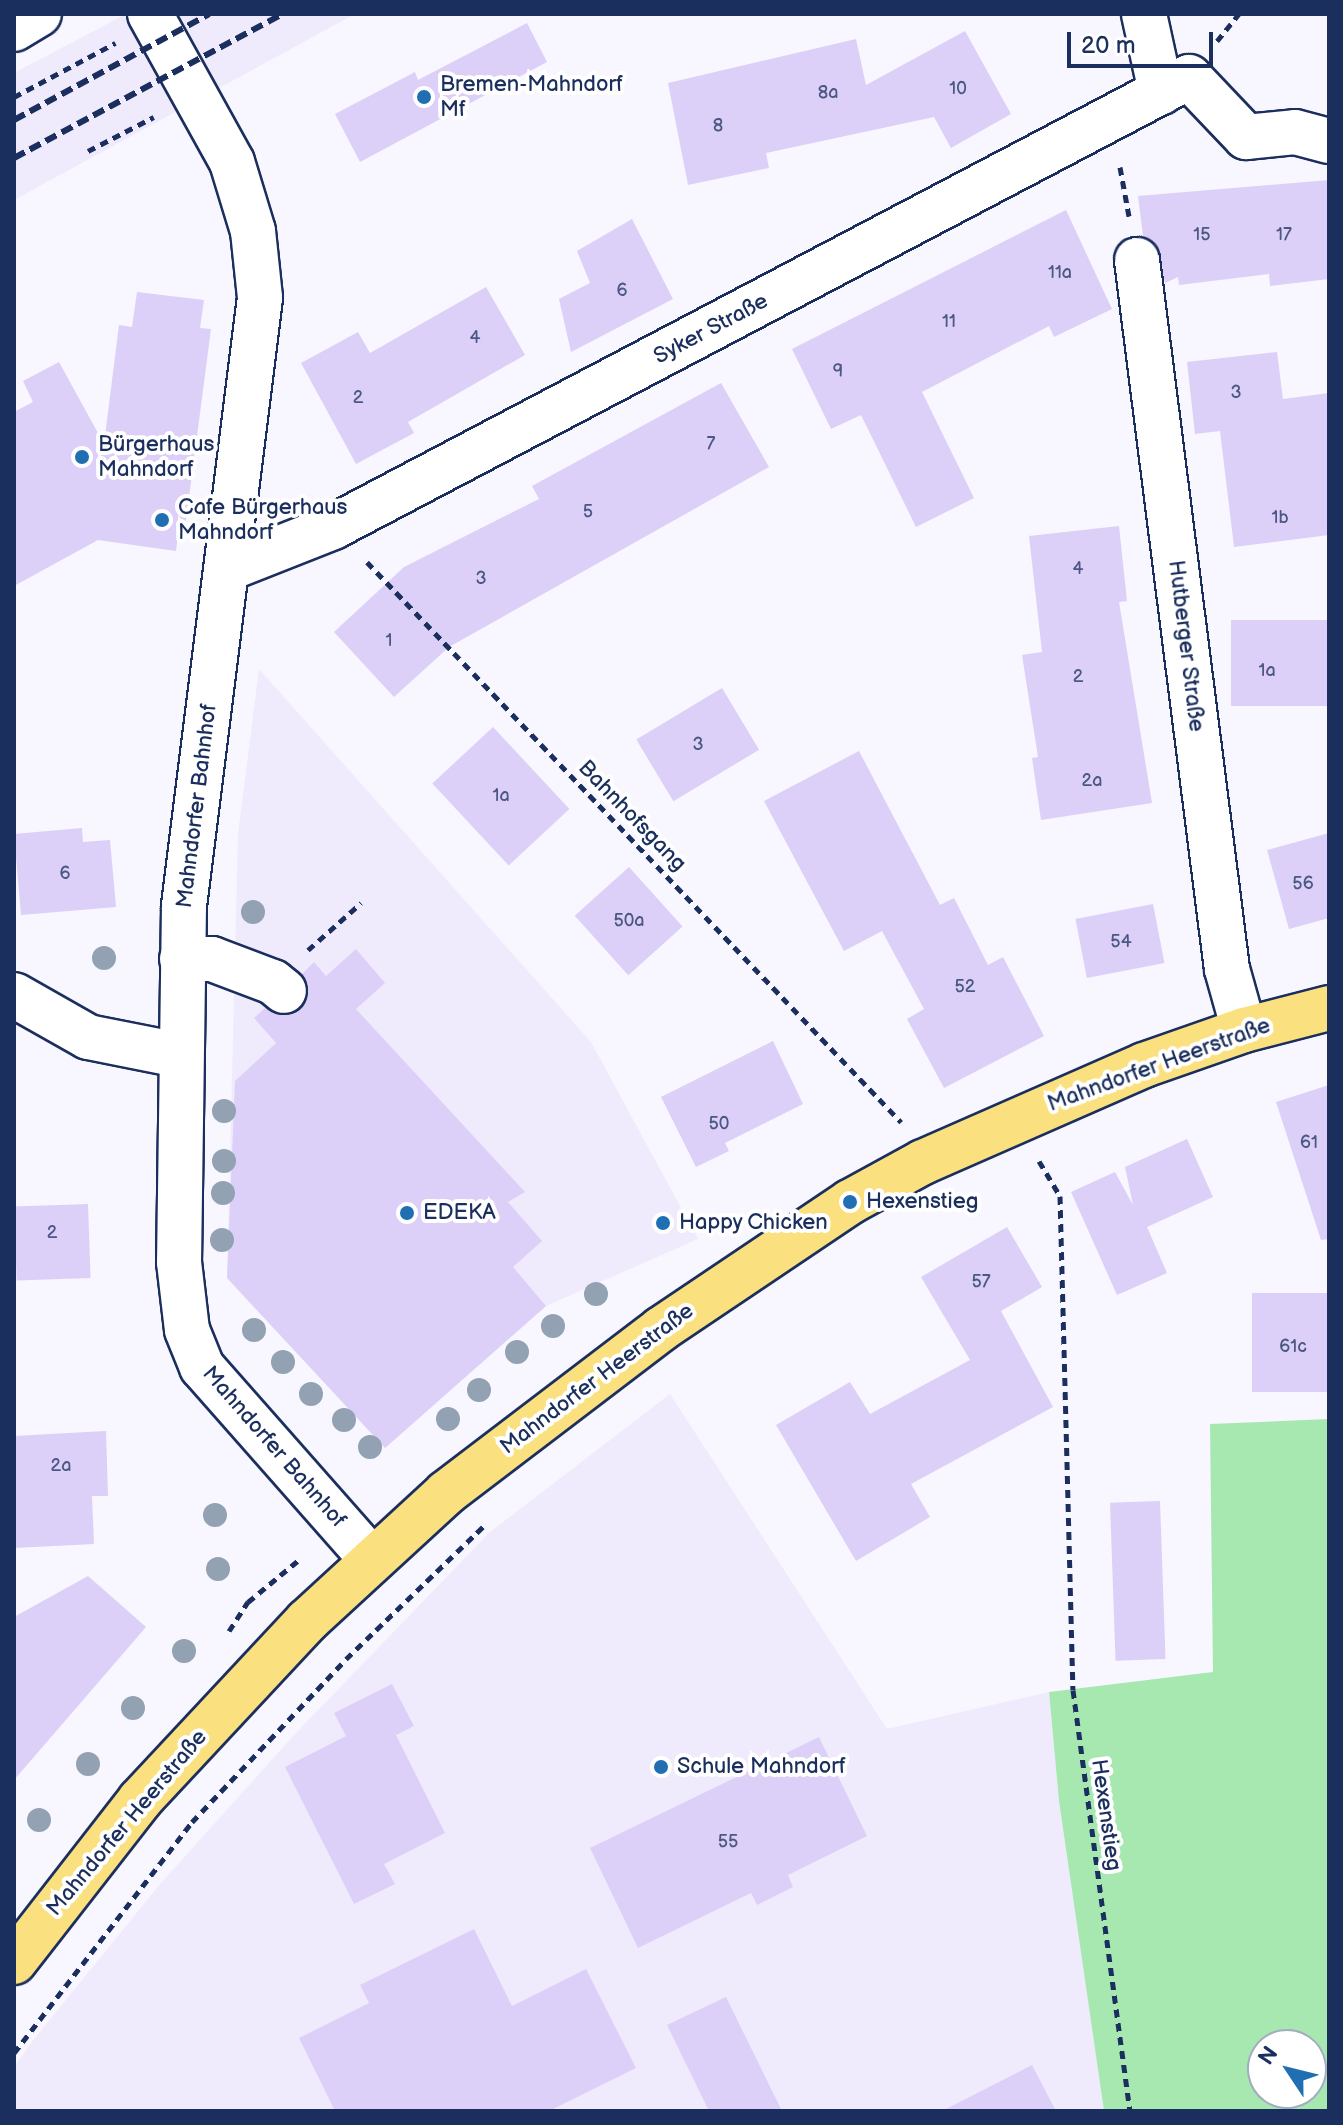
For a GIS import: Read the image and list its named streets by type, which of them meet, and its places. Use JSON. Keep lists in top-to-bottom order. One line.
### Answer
{"streets":{"main road":["Mahndorfer Heerstraße"],"street":["Syker Straße","Hutberger Straße","Mahndorfer Bahnhof"],"path":["Bahnhofsgang","Hexenstieg"]},"crossings":[["Syker Straße","Mahndorfer Bahnhof"],["Syker Straße","Bahnhofsgang"],["Hutberger Straße","Mahndorfer Heerstraße"],["Mahndorfer Bahnhof","Mahndorfer Heerstraße"]],"places":["Bremen-Mahndorf Mf","Bürgerhaus Mahndorf","Cafe Bürgerhaus Mahndorf","Hexenstieg","EDEKA","Happy Chicken","Schule Mahndorf"],"house_numbers":["10","8a","8","15","17","11a","6","11","4","9","3","2","7","5","1b","4","3","1","1a","2","3","2a","1a","6","56","50a","54","52","50","61","2","57","61c","2a","55"],"scale_bar":"20 m","north":"top left"}
